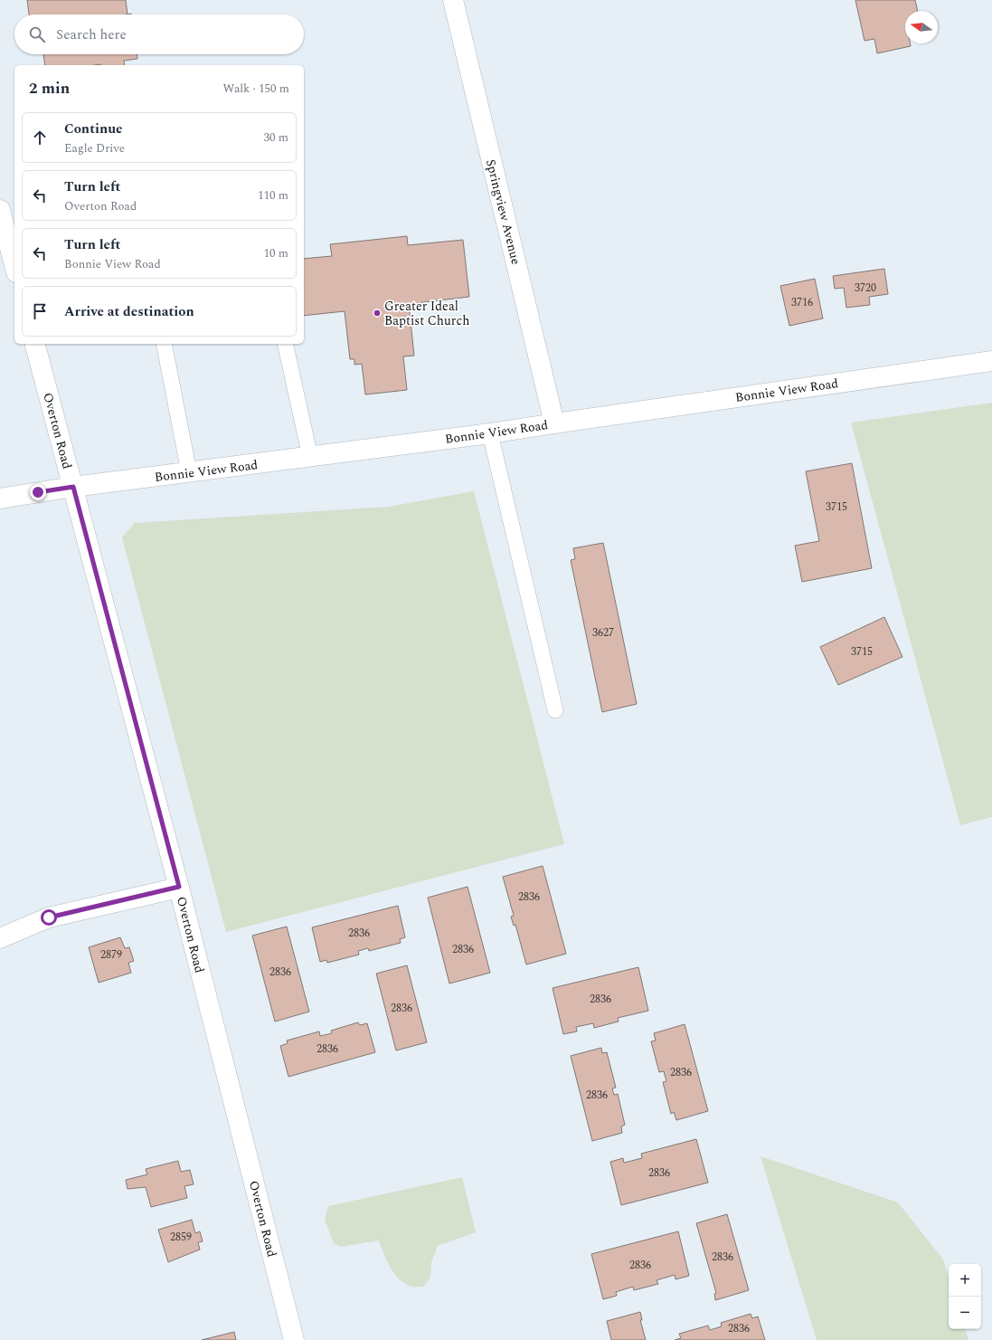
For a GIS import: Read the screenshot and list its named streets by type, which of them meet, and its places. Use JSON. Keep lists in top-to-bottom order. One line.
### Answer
{"streets":{"street":["Springview Avenue","Bonnie View Road","Overton Road"]},"crossings":[["Springview Avenue","Bonnie View Road"],["Bonnie View Road","Overton Road"]],"places":["Greater Ideal Baptist Church"],"house_numbers":["3720","3716","3715","3627","3715","2836","2836","2836","2879","2836","2836","2836","2836","2836","2836","2836","2859","2836","2836","2836"],"north":"left","page":{"search":"Search here","heading":["2 min","Walk · 150 m"],"list":[["Continue","Eagle Drive","30 m"],["Turn left","Overton Road","110 m"],["Turn left","Bonnie View Road","10 m"],"Arrive at destination"],"map_buttons":["+","−"]}}
